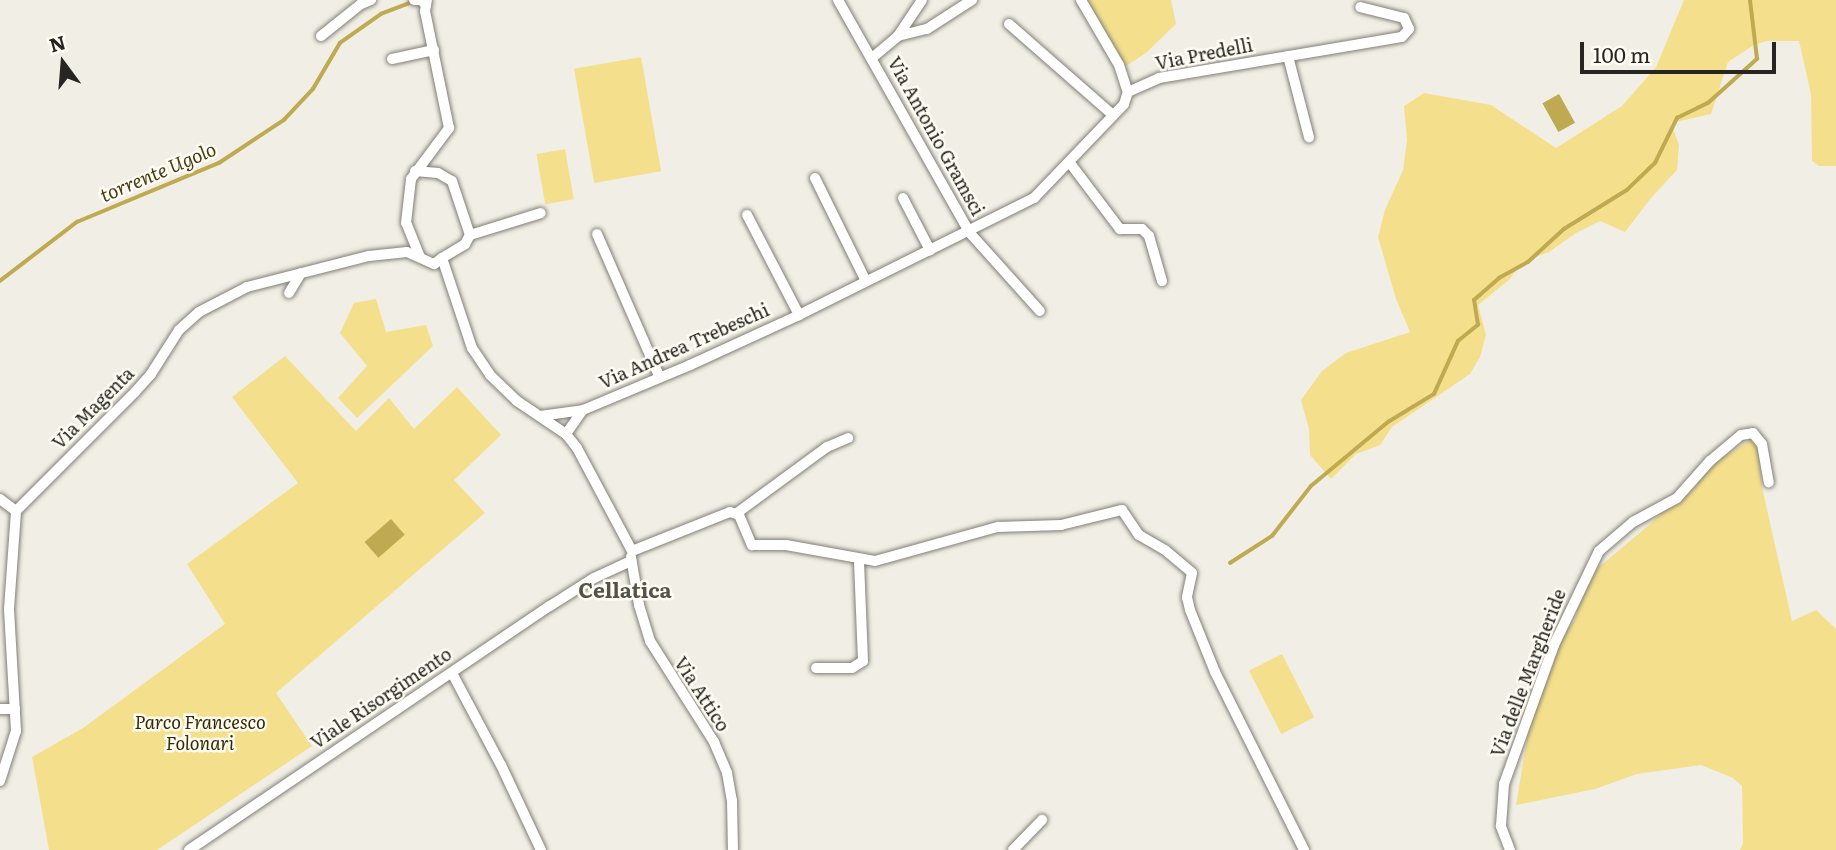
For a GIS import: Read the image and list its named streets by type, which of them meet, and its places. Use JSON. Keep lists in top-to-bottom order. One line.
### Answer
{"streets":{"street":["Via Predelli","Via Antonio Gramsci","Via Andrea Trebeschi","Via Magenta","Via delle Margheride","Via Attico","Viale Risorgimento"]},"crossings":[["Via Predelli","Via Andrea Trebeschi"],["Via Antonio Gramsci","Via Andrea Trebeschi"],["Via Attico","Viale Risorgimento"]],"districts":["Cellatica"],"water":["torrente Ugolo"],"parks":["Parco Francesco Folonari"],"scale_bar":"100 m","north":"top"}
